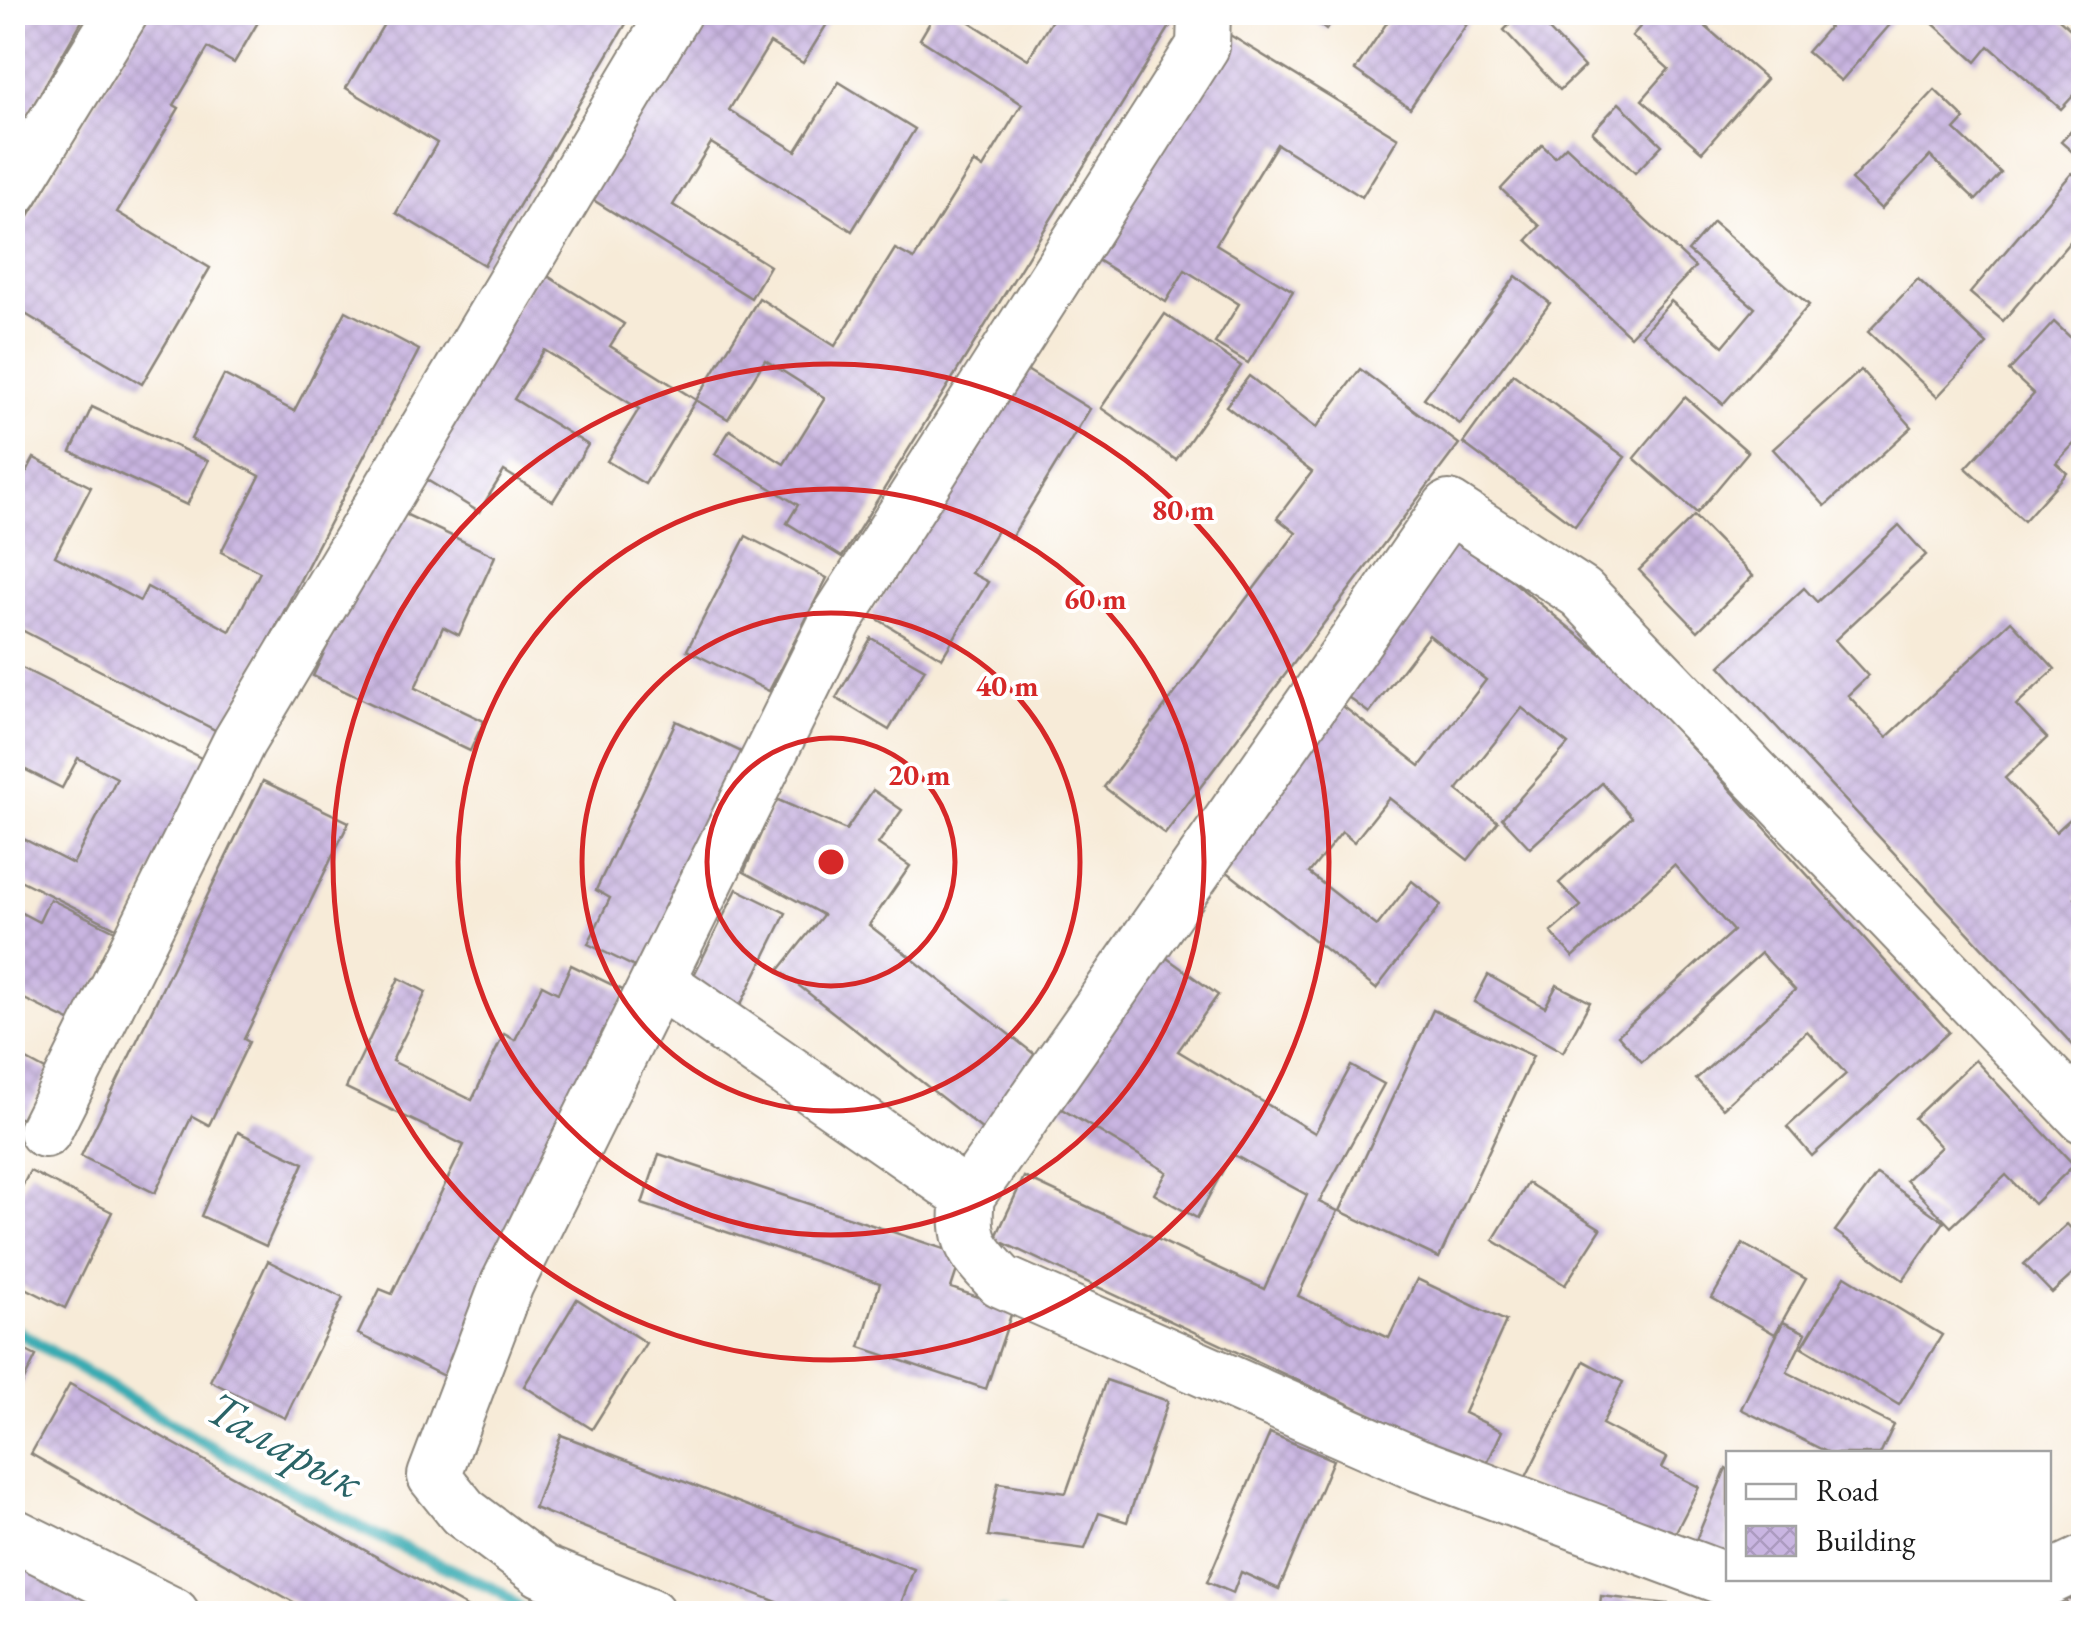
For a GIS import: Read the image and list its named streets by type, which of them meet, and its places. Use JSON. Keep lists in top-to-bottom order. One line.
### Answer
{"water":["Таларык"],"legend":["Road","Building"],"rings":["80 m","60 m","40 m","20 m"]}
